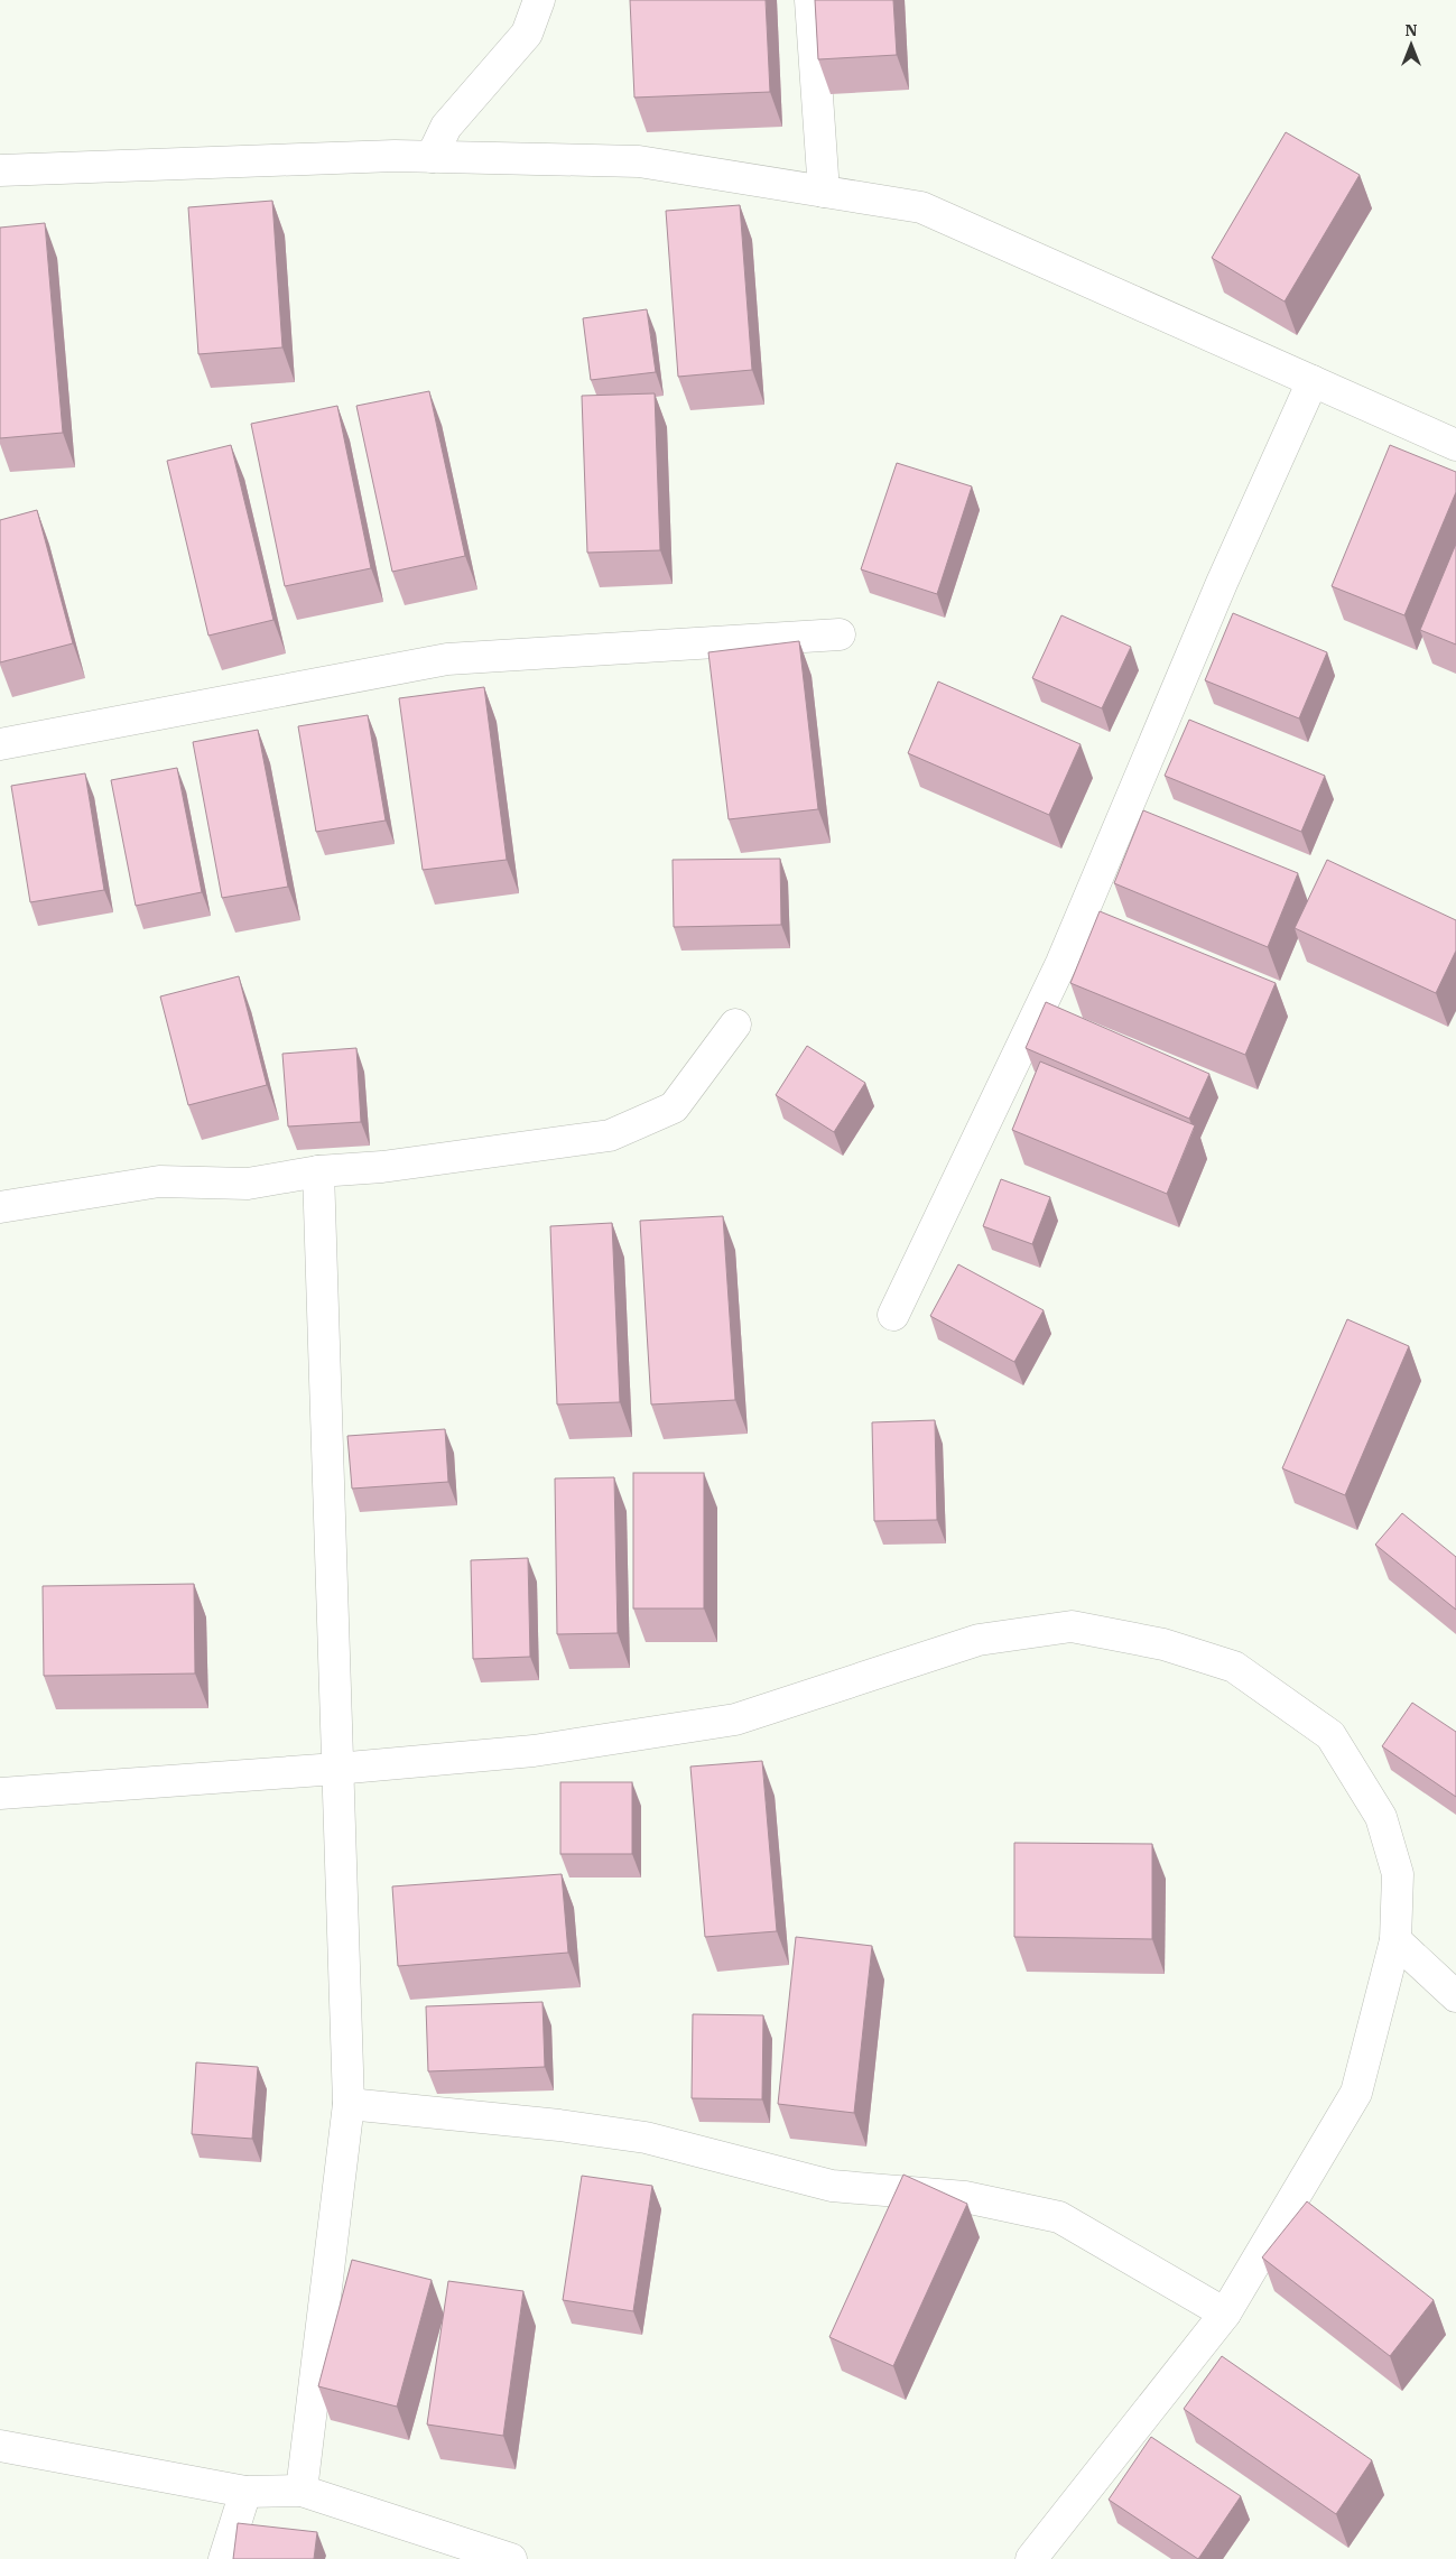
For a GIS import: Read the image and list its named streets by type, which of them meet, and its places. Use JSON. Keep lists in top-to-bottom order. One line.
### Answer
{"north":"top"}
